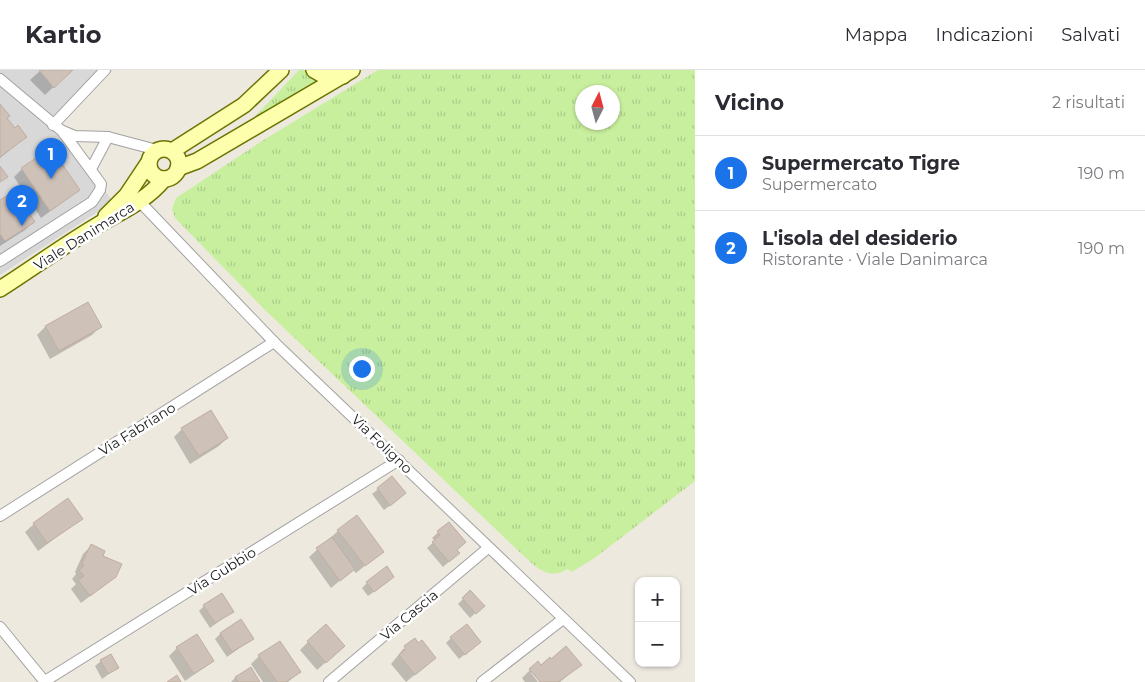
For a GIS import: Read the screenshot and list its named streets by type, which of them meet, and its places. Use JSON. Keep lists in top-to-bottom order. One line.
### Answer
{"streets":{"main road":["Viale Danimarca"],"street":["Via Fabriano","Via Foligno","Via Gubbio","Via Cascia"]},"crossings":[["Viale Danimarca","Via Foligno"],["Via Fabriano","Via Foligno"],["Via Foligno","Via Gubbio"],["Via Foligno","Via Cascia"]],"north":"top","page":{"header":"Kartio","nav":["Mappa","Indicazioni","Salvati"],"heading":["Vicino","2 risultati"],"list":[{"mark":"1","name":"Supermercato Tigre","note":"Supermercato","value":"190 m"},{"mark":"2","name":"L'isola del desiderio","note":"Ristorante · Viale Danimarca","value":"190 m"}],"pins":["1","2"],"map_buttons":["+","−"]}}
